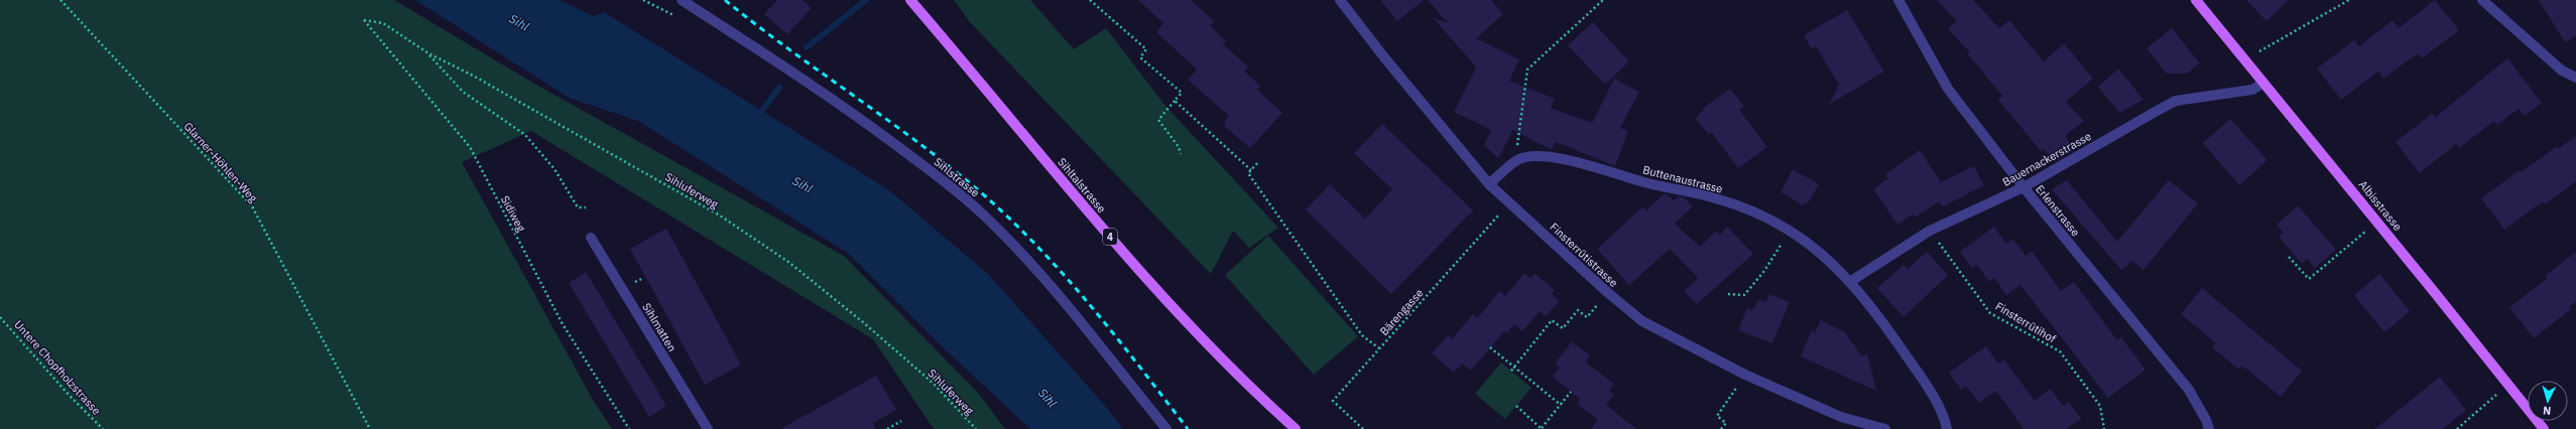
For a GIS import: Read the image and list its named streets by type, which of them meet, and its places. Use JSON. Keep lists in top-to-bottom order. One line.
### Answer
{"streets":{"main road":["Sihltalstrasse","Albisstrasse","4"],"street":["Bauernackerstrasse","Sihlstrasse","Buttenaustrasse","Erlenstrasse","Finsterrütistrasse","Sihlmatten"],"path":["Glarner-Höhlen-Weg","Sihluferweg","Sidiweg","Bärengasse","Finsterrütihof","Untere Chopfholzstrasse"]},"crossings":[["Bauernackerstrasse","Buttenaustrasse"],["Bauernackerstrasse","Albisstrasse"],["Bauernackerstrasse","Erlenstrasse"],["Bauernackerstrasse","Finsterrütihof"],["Buttenaustrasse","Finsterrütistrasse"],["Sihluferweg","Sidiweg"],["Finsterrütistrasse","Bärengasse"]],"water":["Sihl"],"north":"bottom"}
